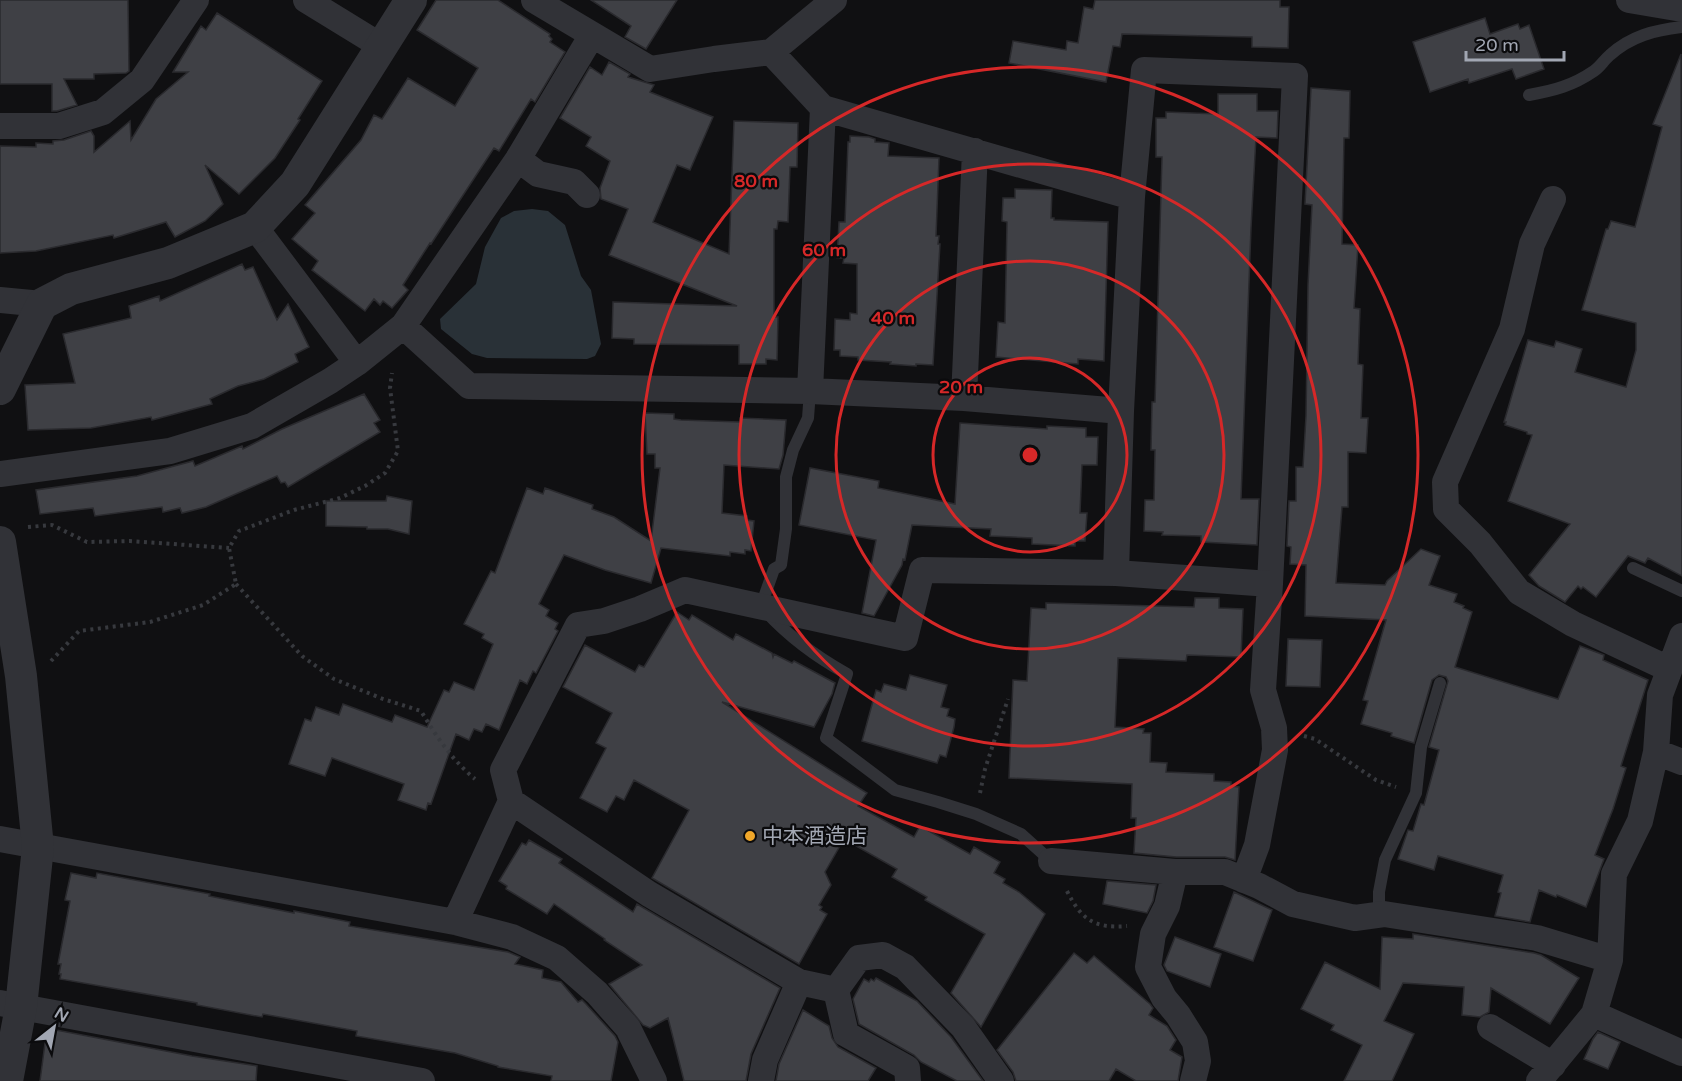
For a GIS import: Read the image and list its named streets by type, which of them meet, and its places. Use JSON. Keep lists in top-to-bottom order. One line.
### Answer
{"places":["中本酒造店"],"scale_bar":"20 m","north":"top right","rings":["80 m","60 m","40 m","20 m"]}
